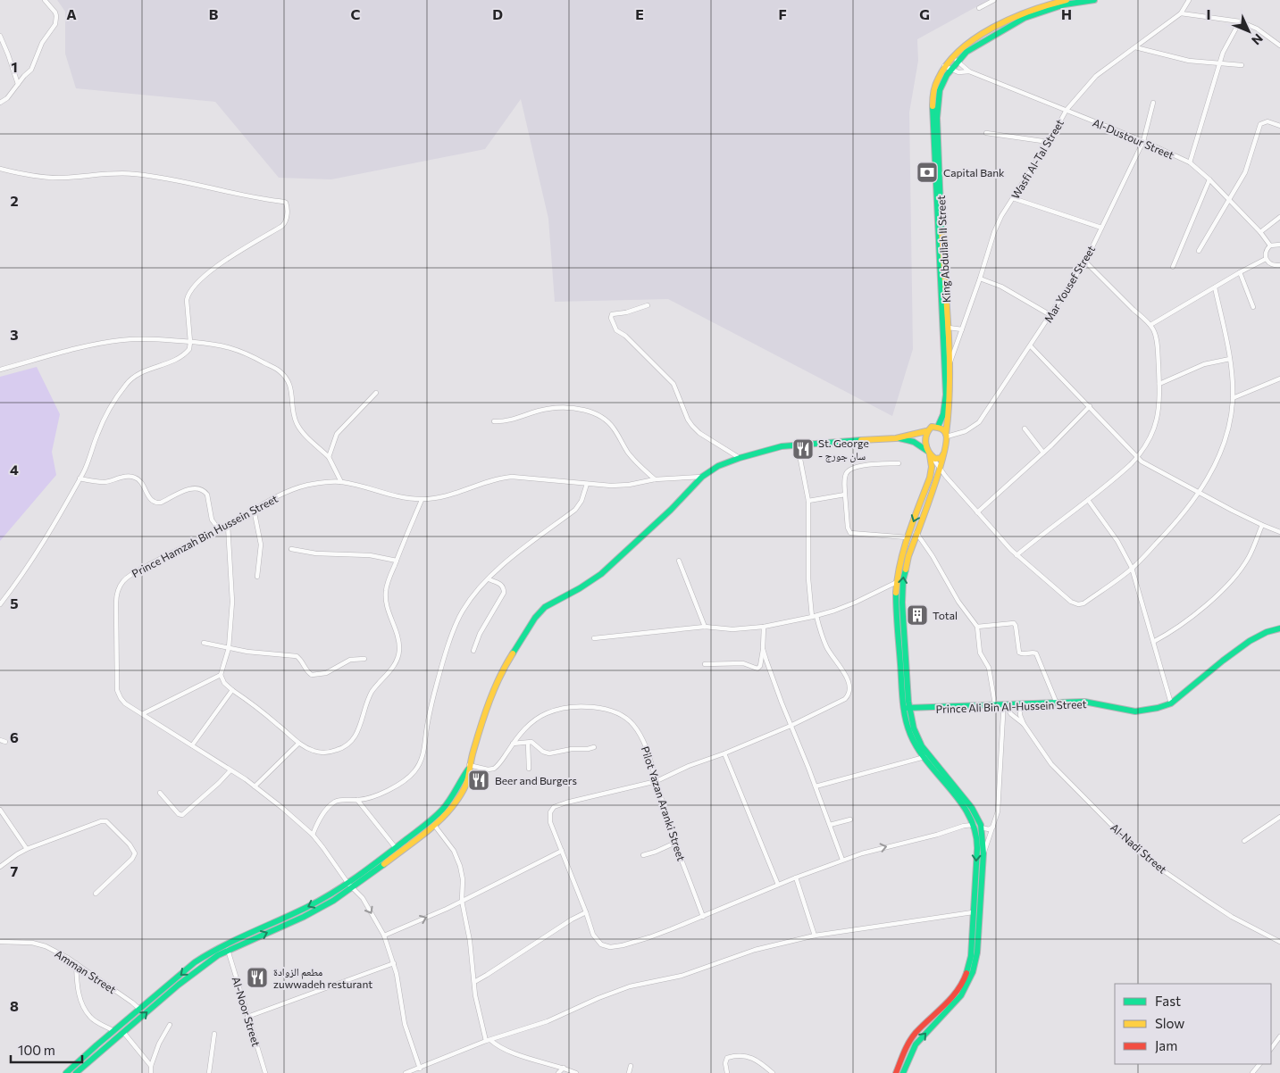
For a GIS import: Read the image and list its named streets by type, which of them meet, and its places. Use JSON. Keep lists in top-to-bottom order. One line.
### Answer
{"streets":{"main road":["King Abdullah II Street","Prince Ali Bin Al-Hussein Street"],"street":["Al-Dustour Street","Wasfi Al-Tal Street","Mar Yousef Street","Prince Hamzah Bin Hussein Street","Pilot Yazan Aranki Street","Al-Nadi Street","Amman Street","Al-Noor Street"]},"crossings":[["Al-Dustour Street","Wasfi Al-Tal Street"],["Al-Dustour Street","King Abdullah II Street"],["Al-Dustour Street","Mar Yousef Street"],["Wasfi Al-Tal Street","King Abdullah II Street"],["King Abdullah II Street","Mar Yousef Street"],["Prince Ali Bin Al-Hussein Street","Al-Nadi Street"]],"places":{"bank":["Capital Bank"],"restaurant":["St. George - سان جورج","Beer and Burgers","مطعم الزوادة zuwwadeh resturant"],"building":["Total"]},"legend":["Fast","Slow","Jam"],"scale_bar":"100 m","north":"bottom right","grid":{"columns":["A","B","C","D","E","F","G","H","I"],"rows":["1","2","3","4","5","6","7","8"]}}
